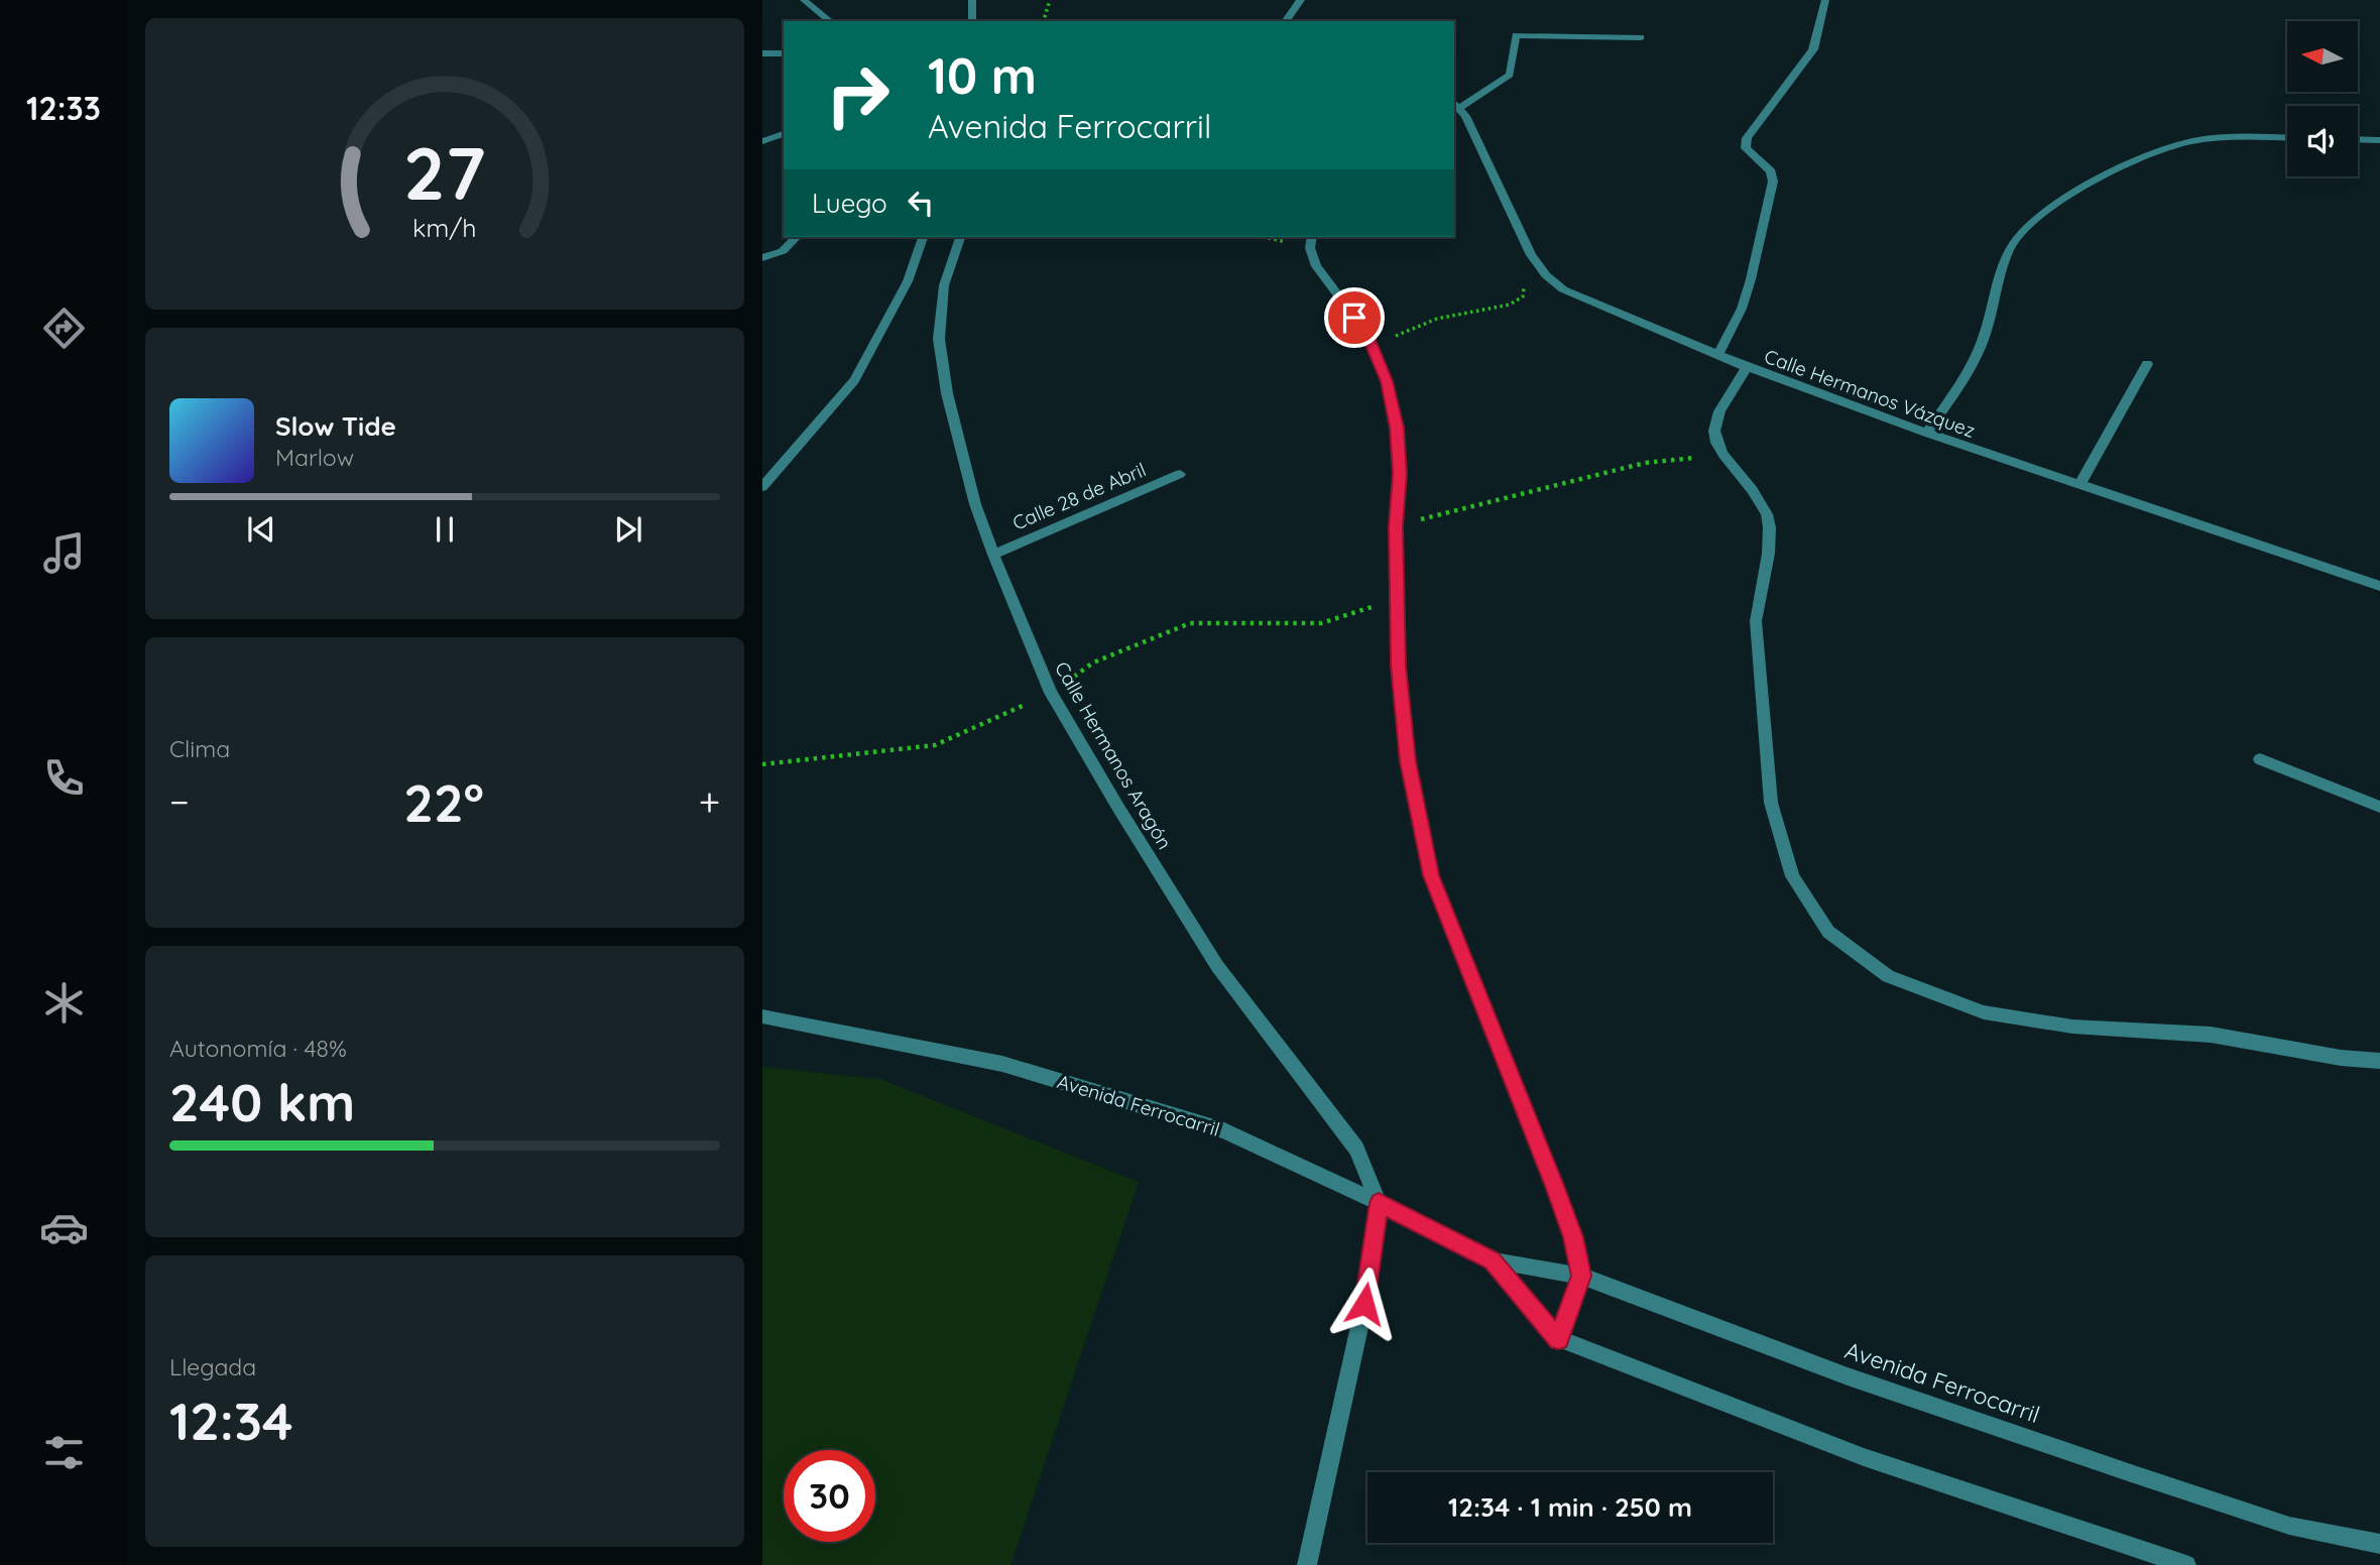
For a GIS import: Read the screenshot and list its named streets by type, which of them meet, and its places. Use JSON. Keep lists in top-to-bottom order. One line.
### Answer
{"streets":{"street":["Calle Hermanos Vázquez","Calle 28 de Abril","Calle Hermanos Aragón","Avenida Ferrocarril"]},"crossings":[["Calle 28 de Abril","Calle Hermanos Aragón"],["Calle Hermanos Aragón","Avenida Ferrocarril"]],"north":"left","page":{"tabs":"12:33","turn":["10 m","Avenida Ferrocarril"],"then":"Luego","song":["Slow Tide","Marlow"],"tile":["Clima",["Autonomía · 48%","240 km"],["Llegada","12:34"]],"heat":["−","22°","+"],"limit":"30","trip":"12:34 · 1 min · 250 m","gauge":["27","km/h"]}}
